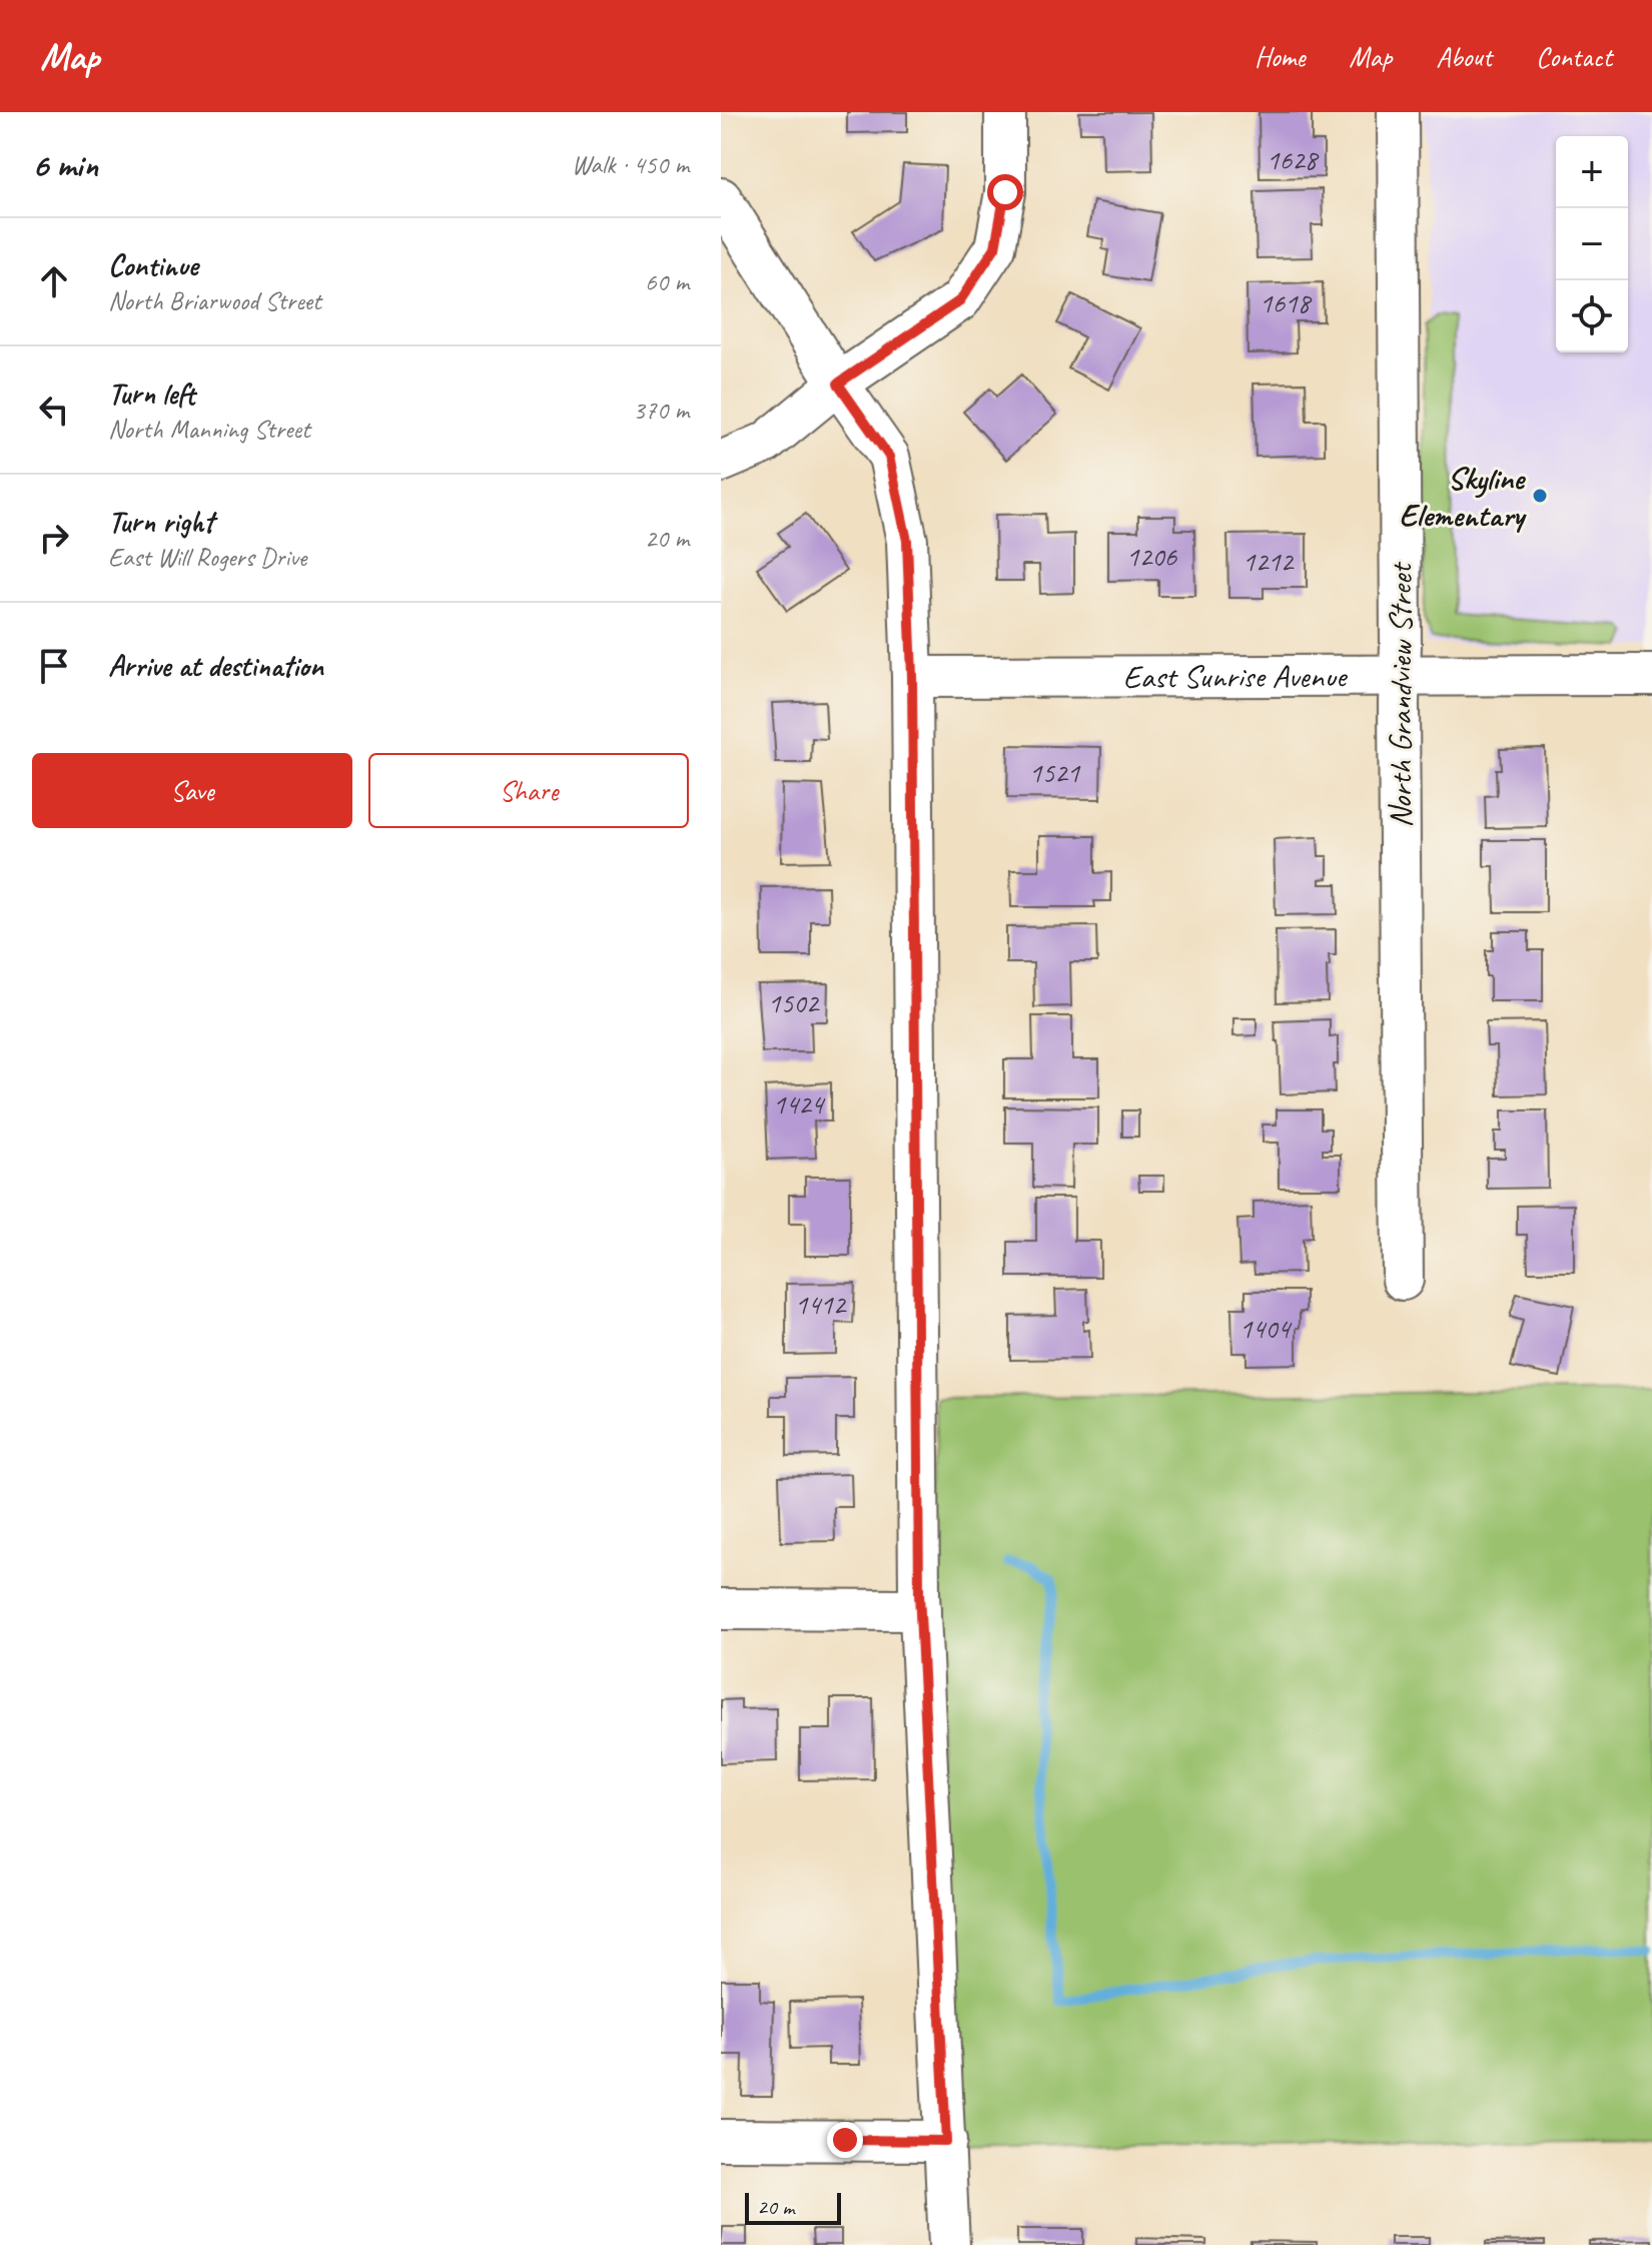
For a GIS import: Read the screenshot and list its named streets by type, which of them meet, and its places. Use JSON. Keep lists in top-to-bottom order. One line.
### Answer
{"streets":{"street":["East Sunrise Avenue","North Grandview Street"]},"crossings":[["East Sunrise Avenue","North Grandview Street"]],"places":["Skyline Elementary"],"house_numbers":["1628","1618","1206","1212","1521","1502","1424","1412","1404"],"scale_bar":"20 m","page":{"header":"Map","nav":["Home","Map","About","Contact"],"heading":["6 min","Walk · 450 m"],"map_buttons":["+","−"],"list":[["Continue","North Briarwood Street","60 m"],["Turn left","North Manning Street","370 m"],["Turn right","East Will Rogers Drive","20 m"],"Arrive at destination"],"buttons":["Save","Share"],"scale":"20 m"}}
